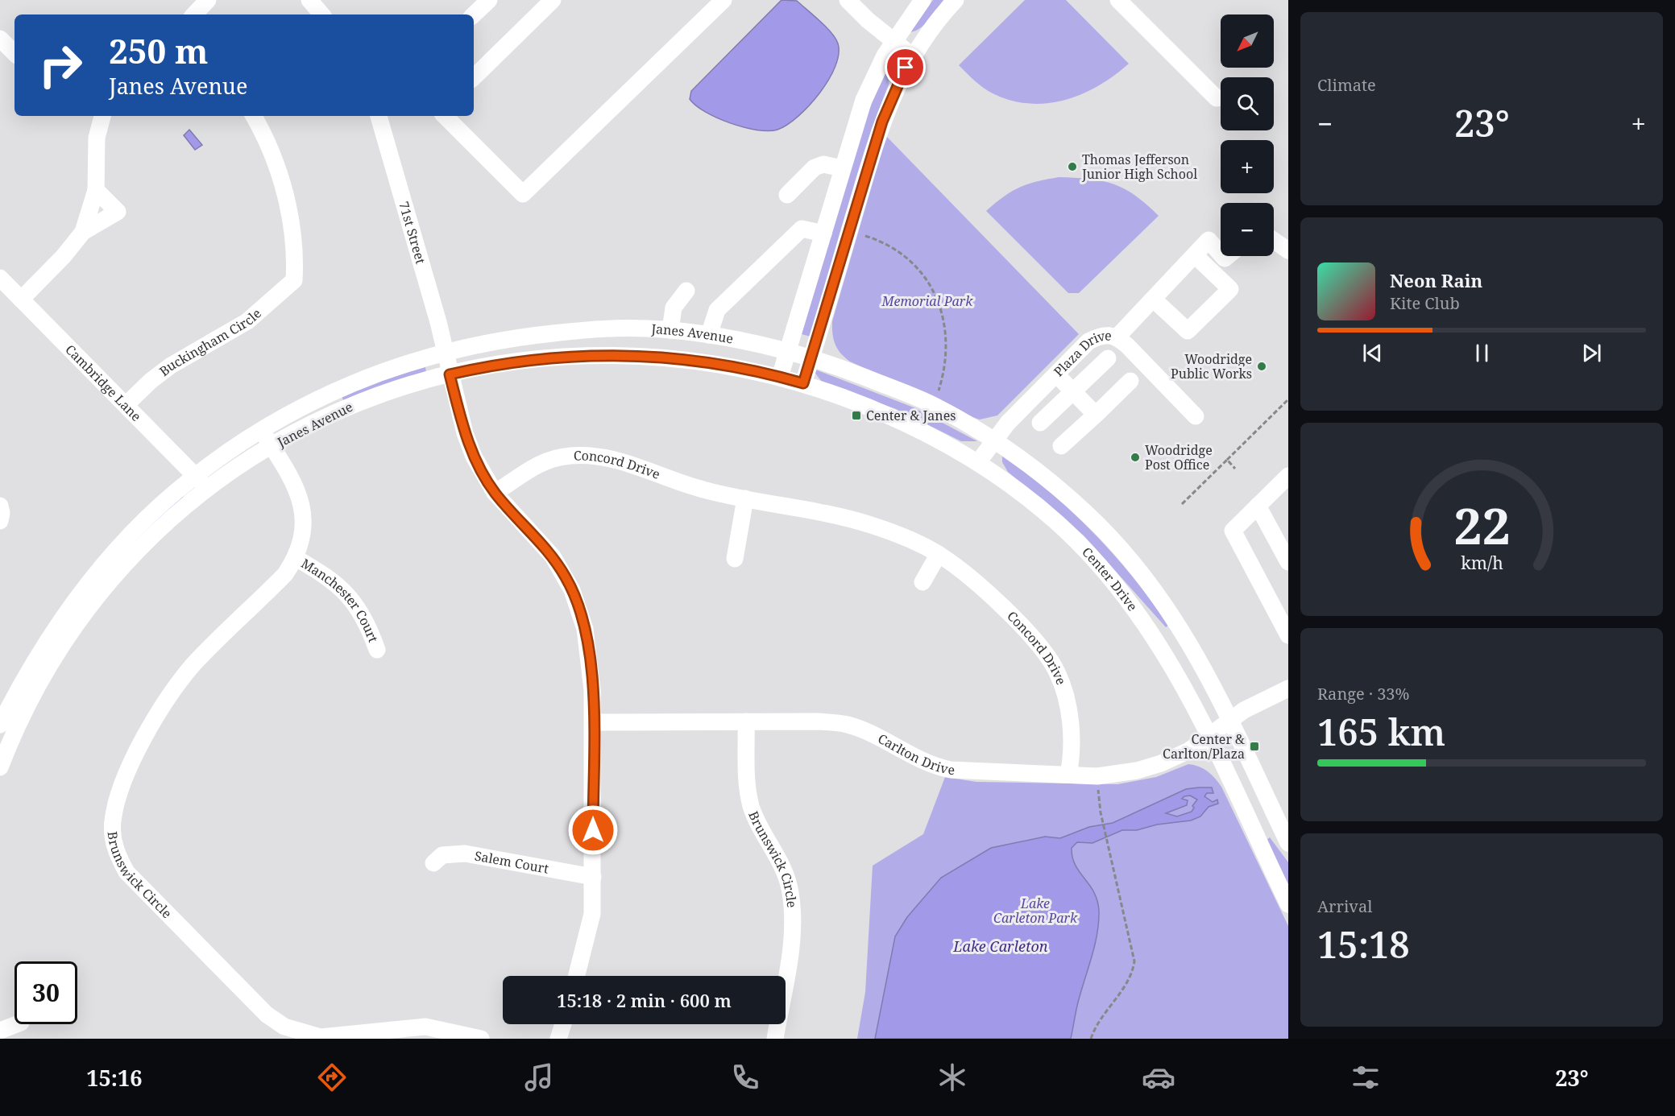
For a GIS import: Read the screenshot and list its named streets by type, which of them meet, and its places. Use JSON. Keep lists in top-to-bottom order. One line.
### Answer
{"streets":{"street":["71st Street","Janes Avenue","Buckingham Circle","Plaza Drive","Cambridge Lane","Concord Drive","Center Drive","Manchester Court","Carlton Drive","Brunswick Circle","Salem Court"]},"crossings":[["71st Street","Janes Avenue"],["71st Street","Concord Drive"],["71st Street","Carlton Drive"],["71st Street","Salem Court"],["Janes Avenue","Cambridge Lane"],["Janes Avenue","Center Drive"],["Janes Avenue","Brunswick Circle"],["Buckingham Circle","Cambridge Lane"],["Plaza Drive","Center Drive"],["Concord Drive","Carlton Drive"],["Center Drive","Carlton Drive"],["Manchester Court","Brunswick Circle"],["Carlton Drive","Brunswick Circle"]],"water":["Lake Carleton"],"parks":["Memorial Park","Lake Carleton Park"],"places":{"other":["Thomas Jefferson Junior High School","Woodridge Public Works","Woodridge Post Office"],"transit":["Center & Janes","Center & Carlton/Plaza"]},"north":"bottom left","page":{"tile":["Climate",["Range · 33%","165 km"],["Arrival","15:18"]],"map_buttons":["+","−"],"turn":["250 m","Janes Avenue"],"heat":["−","23°","+"],"song":["Neon Rain","Kite Club"],"limit":"30","trip":"15:18 · 2 min · 600 m","tabs":["15:16","23°"],"gauge":["22","km/h"]}}
